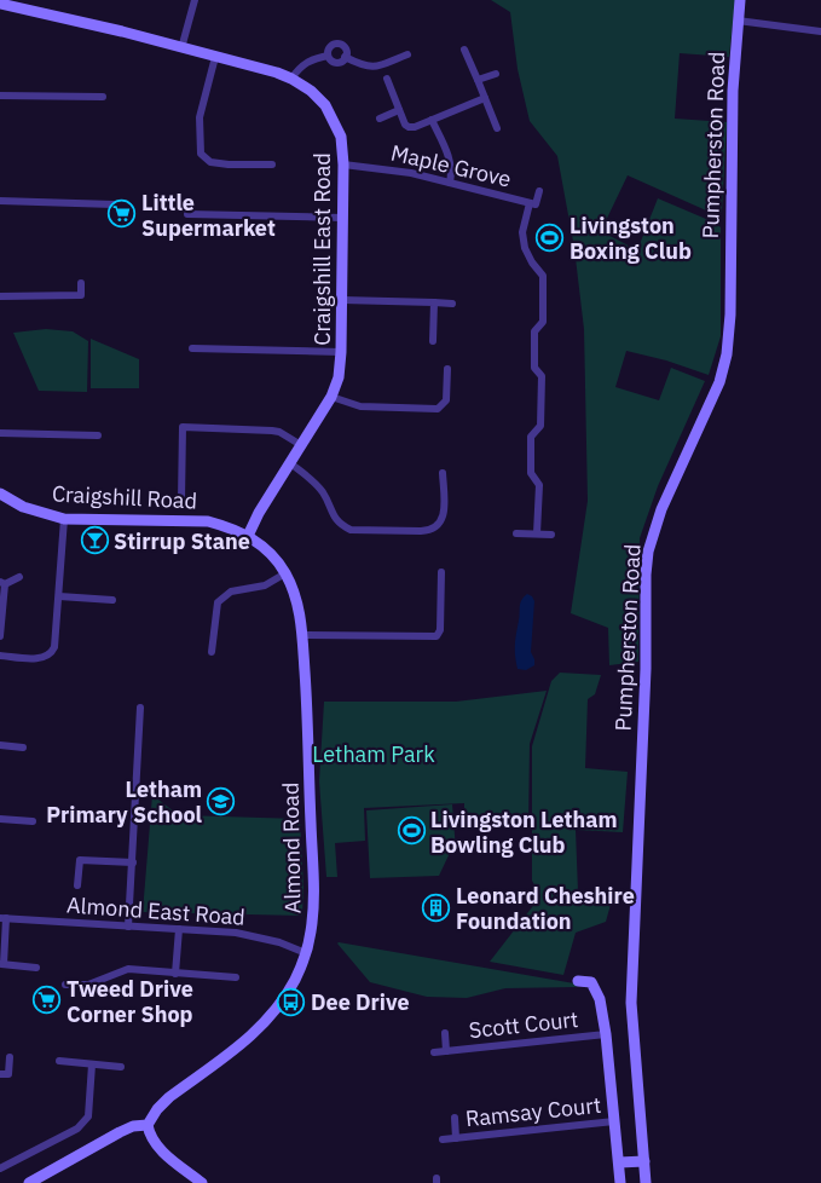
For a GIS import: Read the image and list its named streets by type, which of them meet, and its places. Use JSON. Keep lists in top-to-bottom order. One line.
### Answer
{"streets":{"street":["Pumpherston Road","Maple Grove","Craigshill East Road","Craigshill Road","Almond Road","Almond East Road","Scott Court","Ramsay Court"]},"crossings":[["Maple Grove","Craigshill East Road"],["Craigshill East Road","Craigshill Road"],["Craigshill East Road","Almond Road"],["Craigshill Road","Almond Road"],["Almond Road","Almond East Road"]],"parks":["Letham Park"],"places":{"supermarket":["Little Supermarket","Tweed Drive Corner Shop"],"sports":["Livingston Boxing Club","Livingston Letham Bowling Club"],"bar":["Stirrup Stane"],"school or university":["Letham Primary School"],"building":["Leonard Cheshire Foundation"],"bus stop":["Dee Drive"]}}
